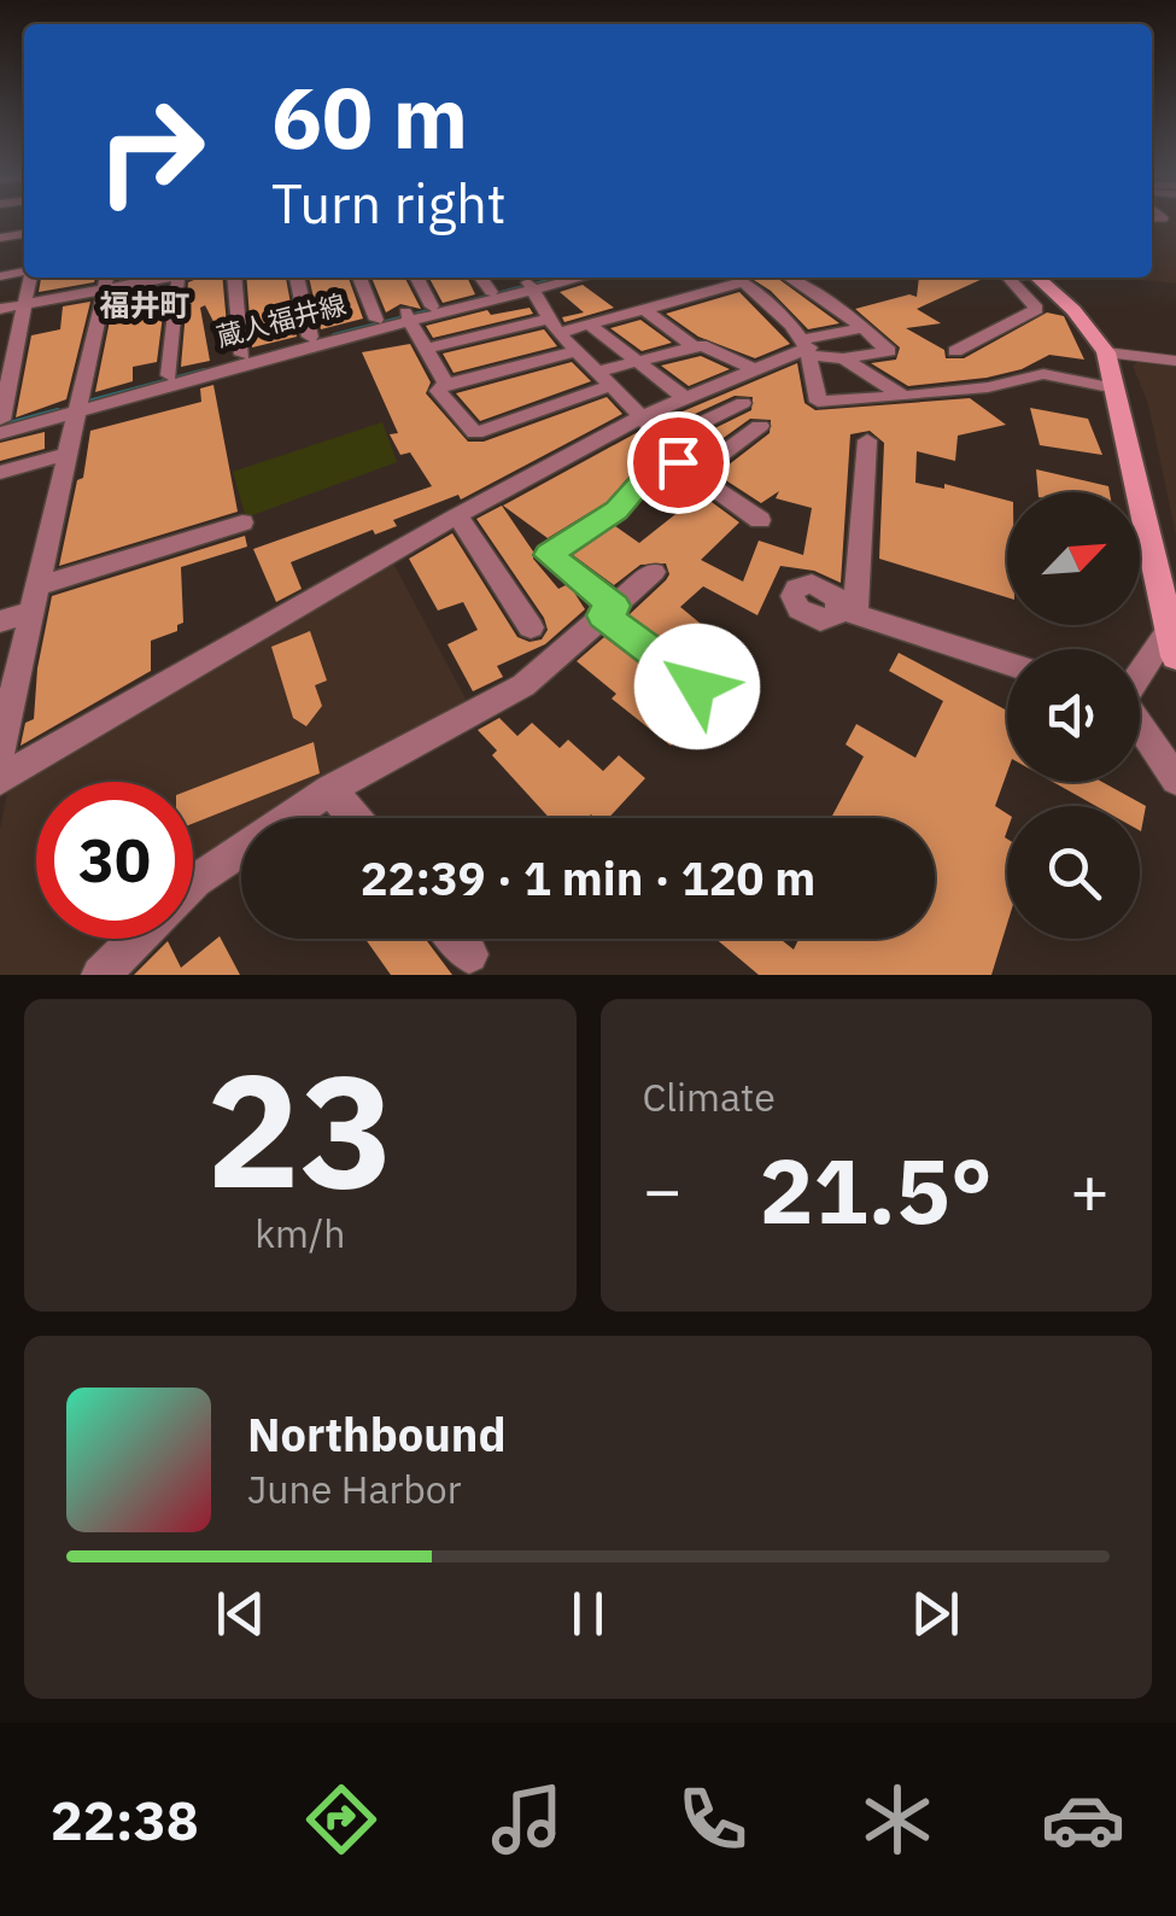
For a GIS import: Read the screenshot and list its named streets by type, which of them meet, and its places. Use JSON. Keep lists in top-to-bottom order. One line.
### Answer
{"streets":{"street":["蔵人福井線"]},"districts":["福井町"],"north":"top right","page":{"turn":["60 m","Turn right"],"limit":"30","trip":"22:39 · 1 min · 120 m","tile":[["23","km/h"],"Climate"],"heat":["−","21.5°","+"],"song":["Northbound","June Harbor"],"tabs":"22:38"}}
